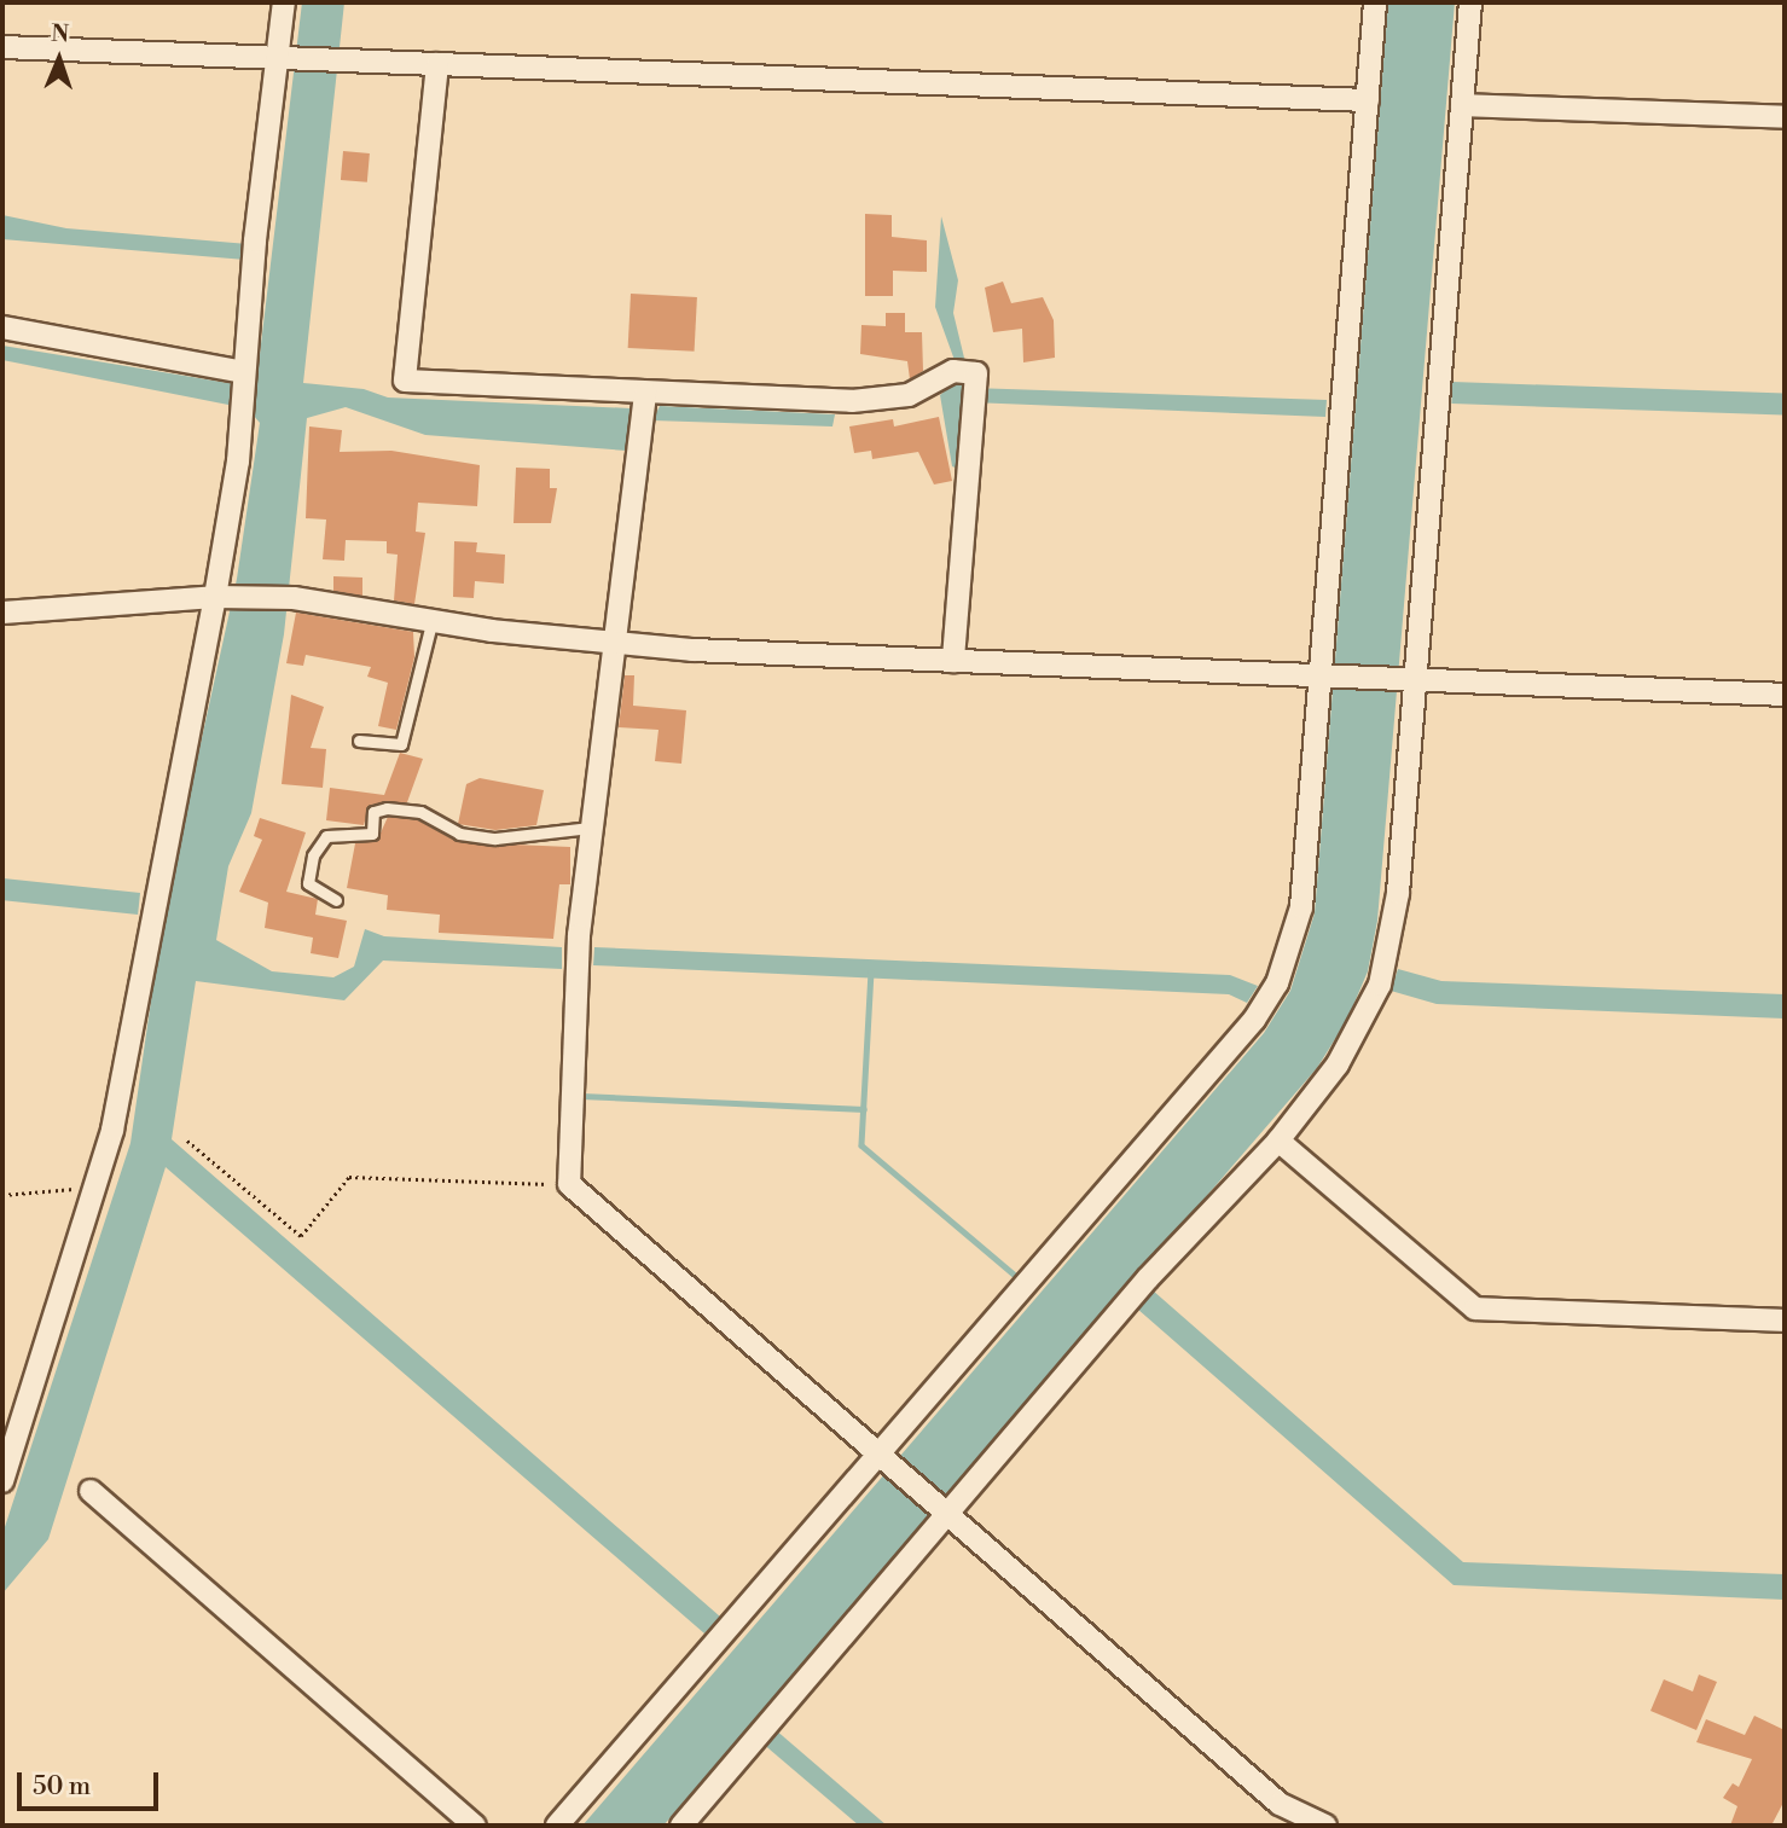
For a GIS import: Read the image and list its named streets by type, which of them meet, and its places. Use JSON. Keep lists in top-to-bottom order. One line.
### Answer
{"scale_bar":"50 m","north":"top"}
